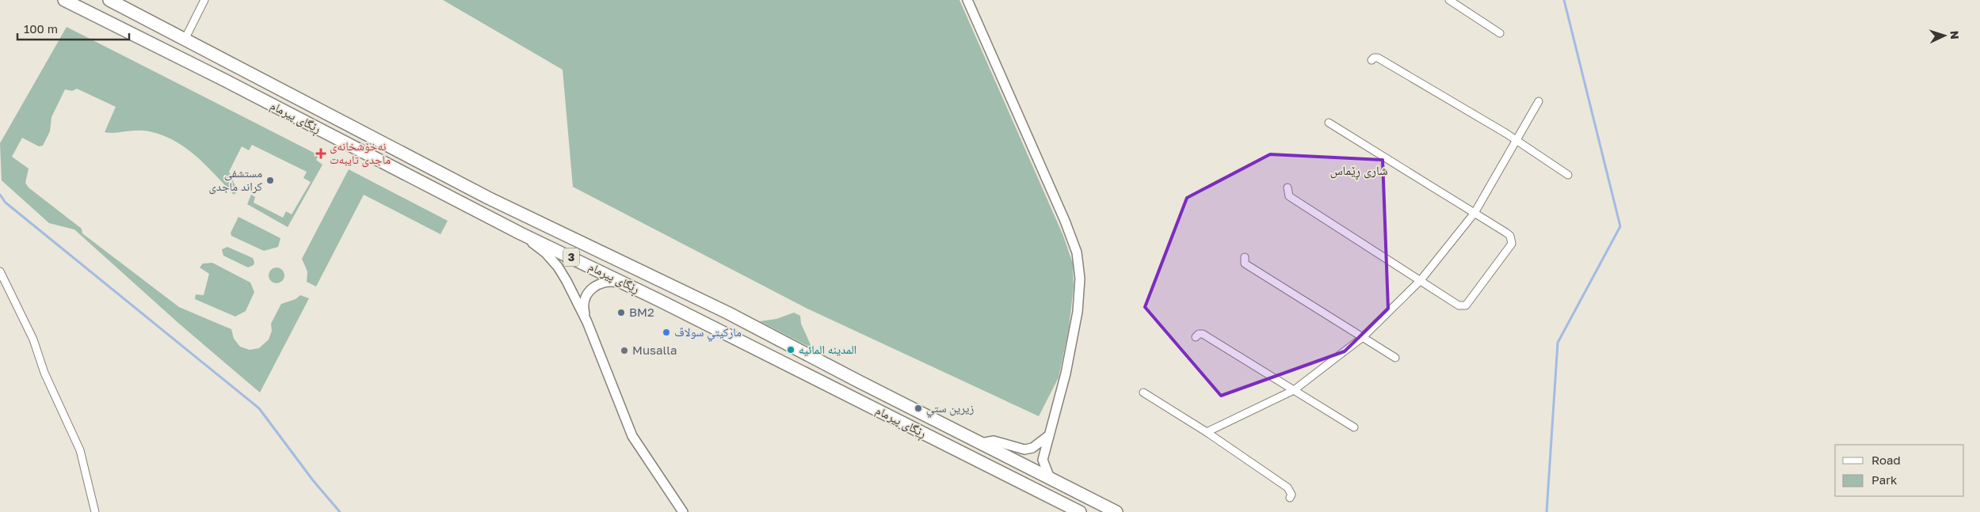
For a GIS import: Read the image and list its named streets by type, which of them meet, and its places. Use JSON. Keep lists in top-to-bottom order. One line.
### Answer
{"streets":{"highway":["ڕێگای پیرمام","3"]},"districts":["شاری ڕێماس"],"places":{"health":["نەخۆشخانەی ماجدی تایبەت"],"other":["مستشفی کراند ماجدی","BM2","ماركيتي سولاڤ","المدينه المائيه","Musalla","زيرين ستي"]},"legend":["Road","Park"],"scale_bar":"100 m","north":"right"}
